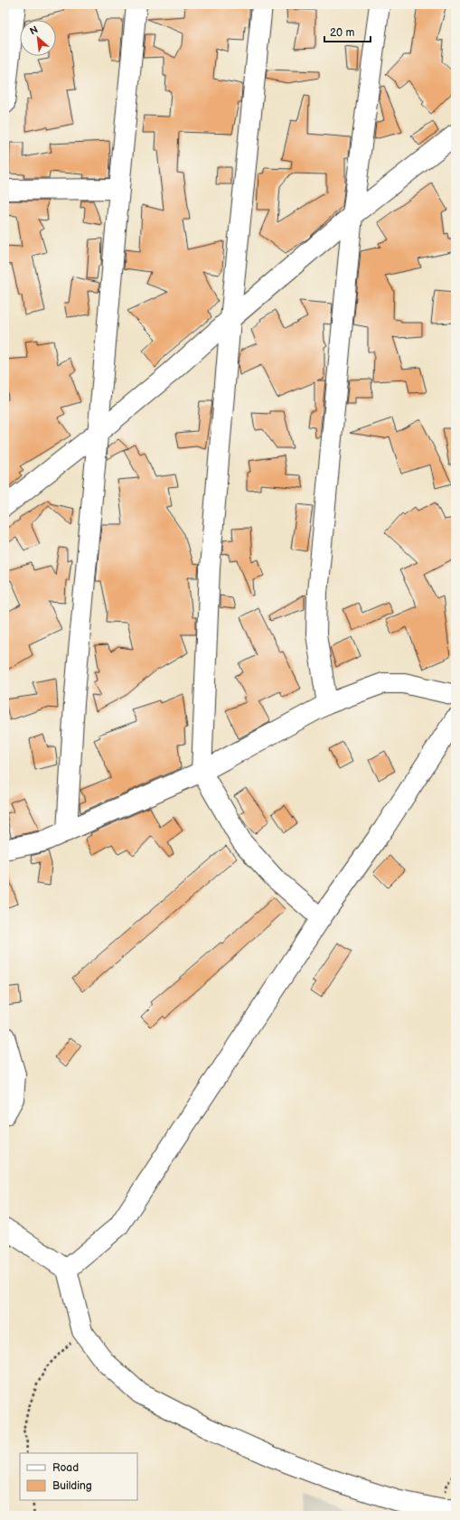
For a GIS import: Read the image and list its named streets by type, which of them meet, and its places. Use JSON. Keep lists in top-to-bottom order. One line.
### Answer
{"legend":["Road","Building"],"scale_bar":"20 m","north":"top left"}
